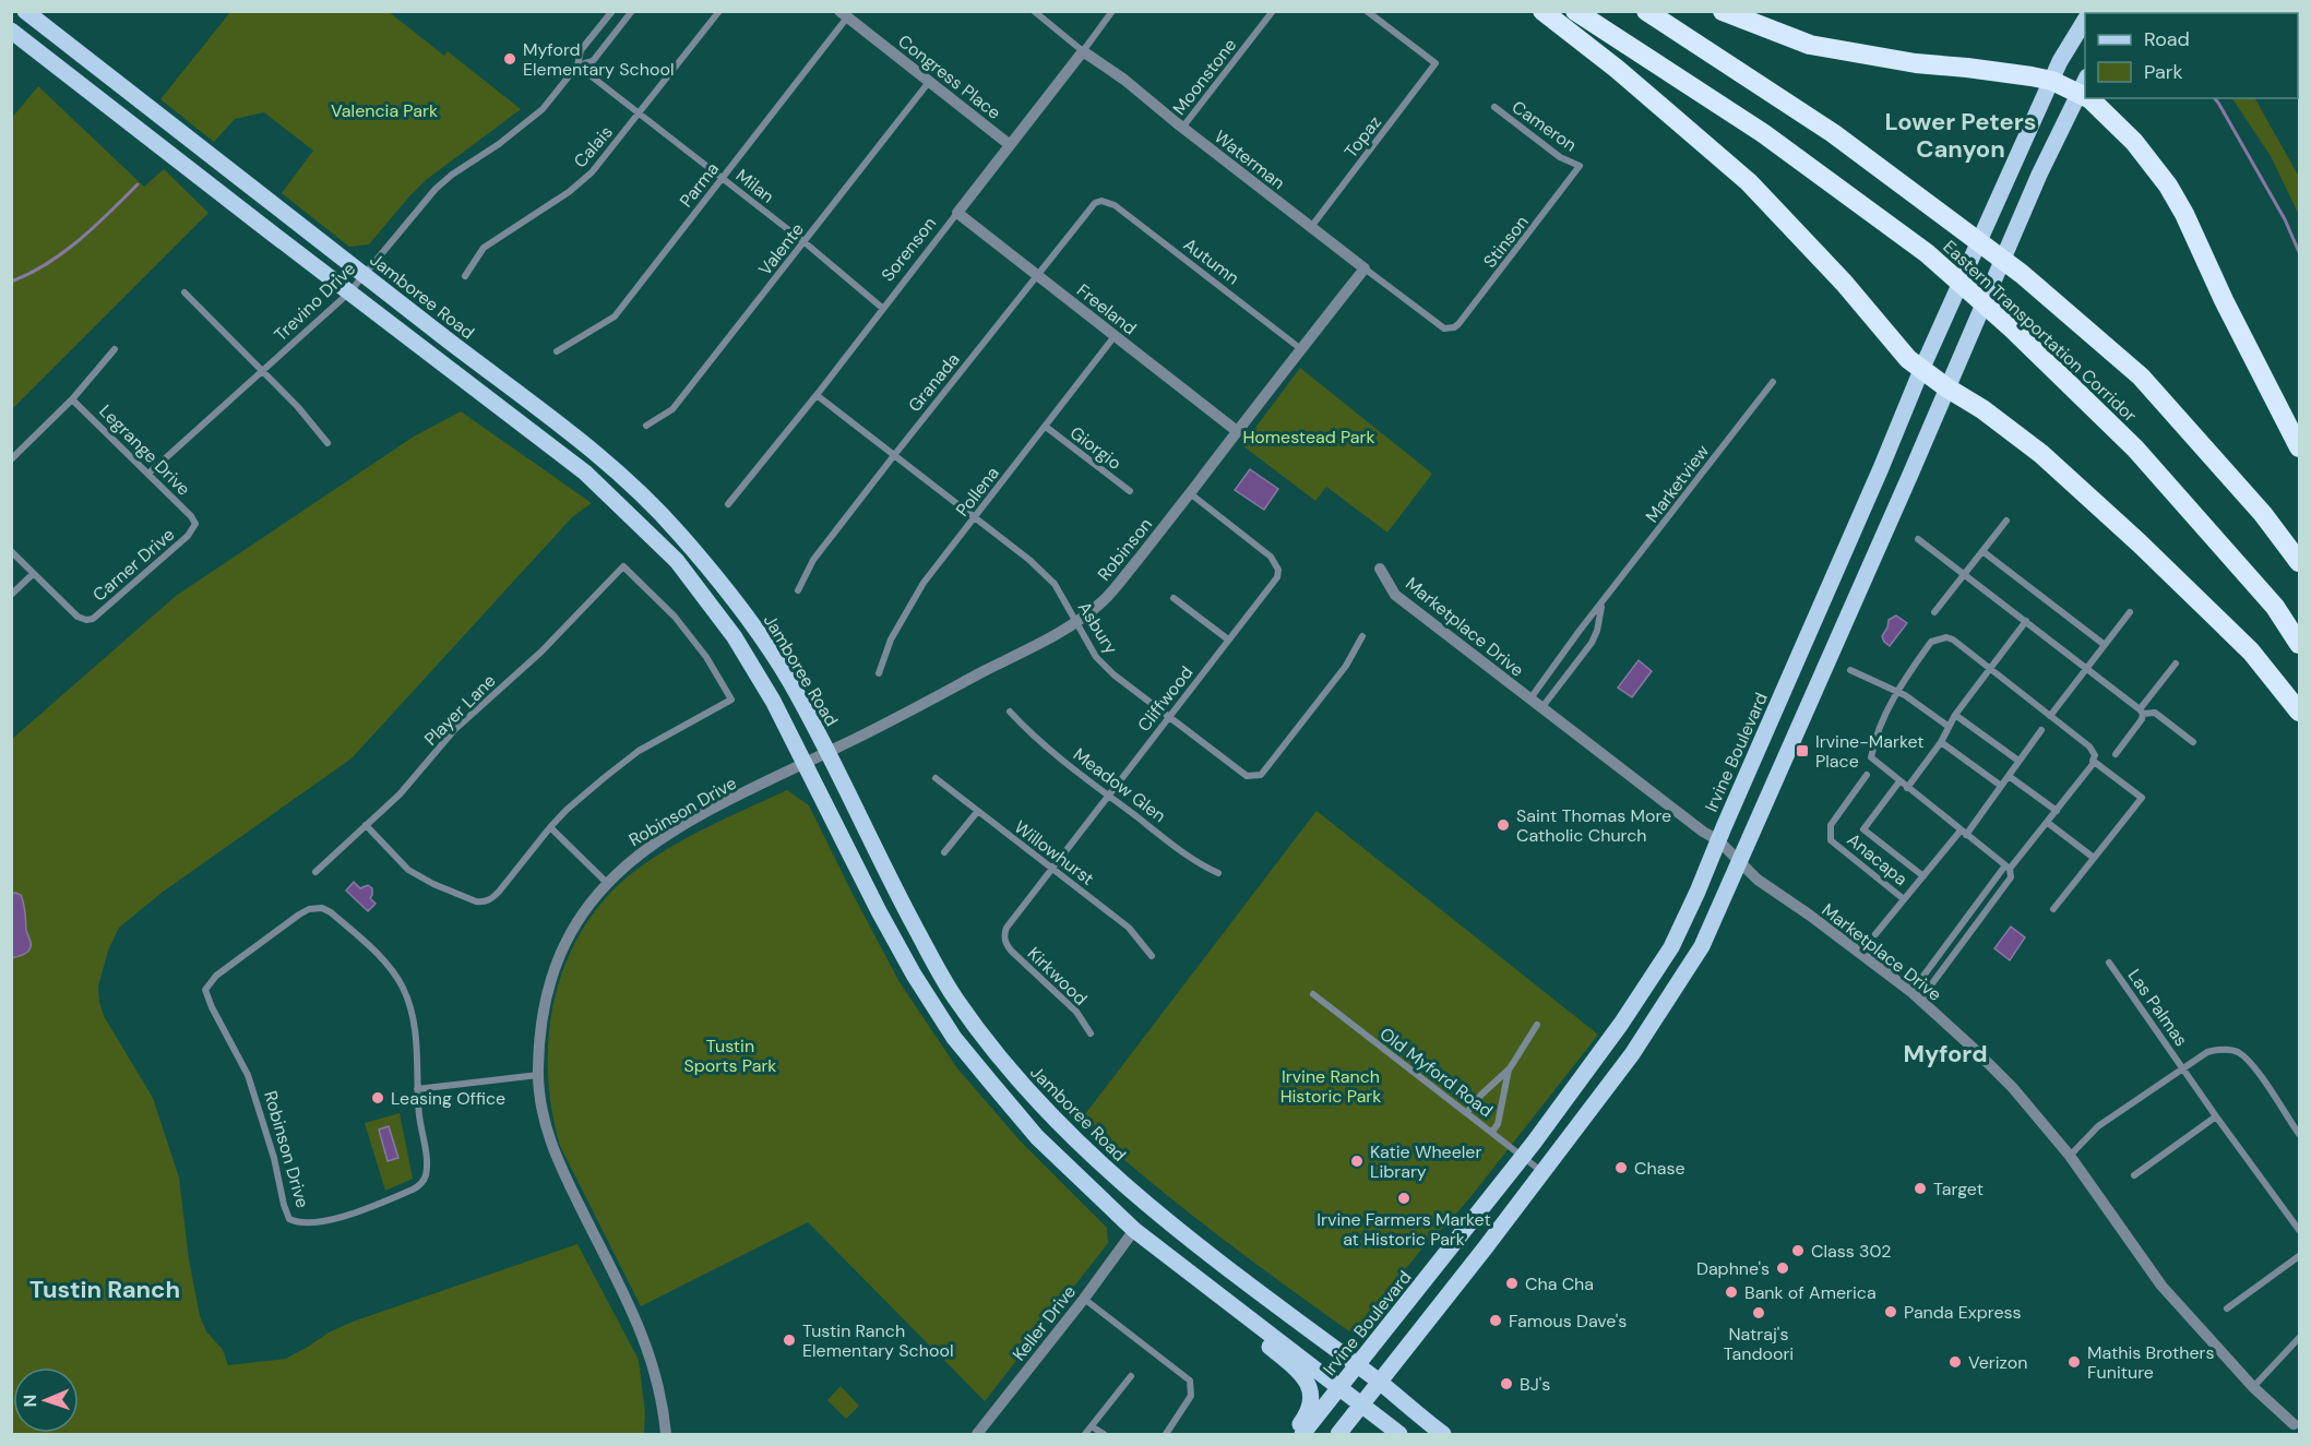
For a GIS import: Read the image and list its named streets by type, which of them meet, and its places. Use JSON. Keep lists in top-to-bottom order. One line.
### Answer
{"streets":{"highway":["Eastern Transportation Corridor"],"main road":["Jamboree Road","Irvine Boulevard"],"street":["Congress Place","Moonstone","Cameron","Topaz","Calais","Waterman","Parma","Milan","Stinson","Valente","Sorenson","Autumn","Trevino Drive","Freeland","Granada","Giorgio","Legrange Drive","Marketview","Pollena","Robinson","Carner Drive","Marketplace Drive","Asbury","Cliffwood","Player Lane","Meadow Glen","Robinson Drive","Willowhurst","Anacapa","Kirkwood","Las Palmas","Old Myford Road","Keller Drive"]},"crossings":[["Congress Place","Parma"],["Congress Place","Valente"],["Congress Place","Sorenson"],["Moonstone","Waterman"],["Cameron","Stinson"],["Topaz","Waterman"],["Calais","Milan"],["Waterman","Stinson"],["Waterman","Sorenson"],["Waterman","Robinson"],["Parma","Milan"],["Milan","Valente"],["Milan","Sorenson"],["Milan","Trevino Drive"],["Sorenson","Freeland"],["Sorenson","Asbury"],["Autumn","Granada"],["Autumn","Robinson"],["Jamboree Road","Trevino Drive"],["Jamboree Road","Robinson"],["Jamboree Road","Irvine Boulevard"],["Jamboree Road","Robinson Drive"],["Trevino Drive","Legrange Drive"],["Freeland","Granada"],["Freeland","Pollena"],["Freeland","Robinson"],["Granada","Asbury"],["Giorgio","Pollena"],["Legrange Drive","Carner Drive"],["Marketview","Marketplace Drive"],["Pollena","Asbury"],["Robinson","Asbury"],["Robinson","Cliffwood"],["Robinson","Robinson Drive"],["Marketplace Drive","Irvine Boulevard"],["Marketplace Drive","Las Palmas"],["Asbury","Cliffwood"],["Cliffwood","Meadow Glen"],["Cliffwood","Willowhurst"],["Cliffwood","Kirkwood"],["Irvine Boulevard","Old Myford Road"]],"districts":["Lower Peters Canyon","Myford","Tustin Ranch"],"parks":["Valencia Park","Homestead Park","Tustin Sports Park","Irvine Ranch Historic Park"],"places":{"other":["Myford Elementary School","Saint Thomas More Catholic Church","Leasing Office","Katie Wheeler Library","Chase","Target","Irvine Farmers Market at Historic Park","Class 302","Daphne's","Cha Cha","Bank of America","Panda Express","Natraj's Tandoori","Famous Dave's","Tustin Ranch Elementary School","Verizon","Mathis Brothers Funiture","BJ's"],"transit":["Irvine-Market Place"]},"legend":["Road","Park"],"north":"left"}
